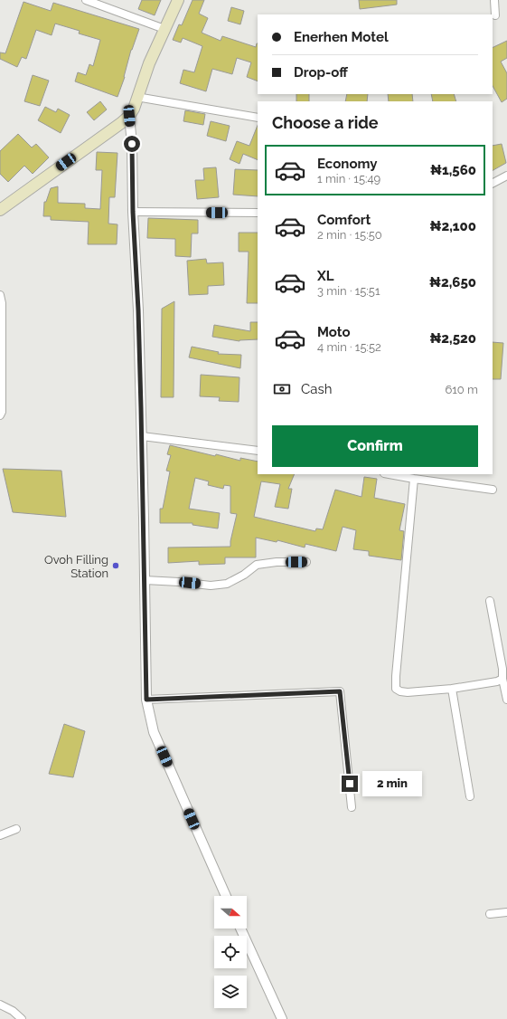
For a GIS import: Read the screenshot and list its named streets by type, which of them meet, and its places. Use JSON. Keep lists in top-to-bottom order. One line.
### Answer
{"places":["Ovoh Filling Station"],"north":"right","page":{"banner":["Enerhen Motel","Drop-off"],"heading":"Choose a ride","list":[{"name":"Economy","note":"1 min · 15:49","value":"₦1,560"},{"name":"Comfort","note":"2 min · 15:50","value":"₦2,100"},{"name":"XL","note":"3 min · 15:51","value":"₦2,650"},{"name":"Moto","note":"4 min · 15:52","value":"₦2,520"}],"pay":["Cash","610 m"],"buttons":"Confirm","bubble":"2 min"}}
